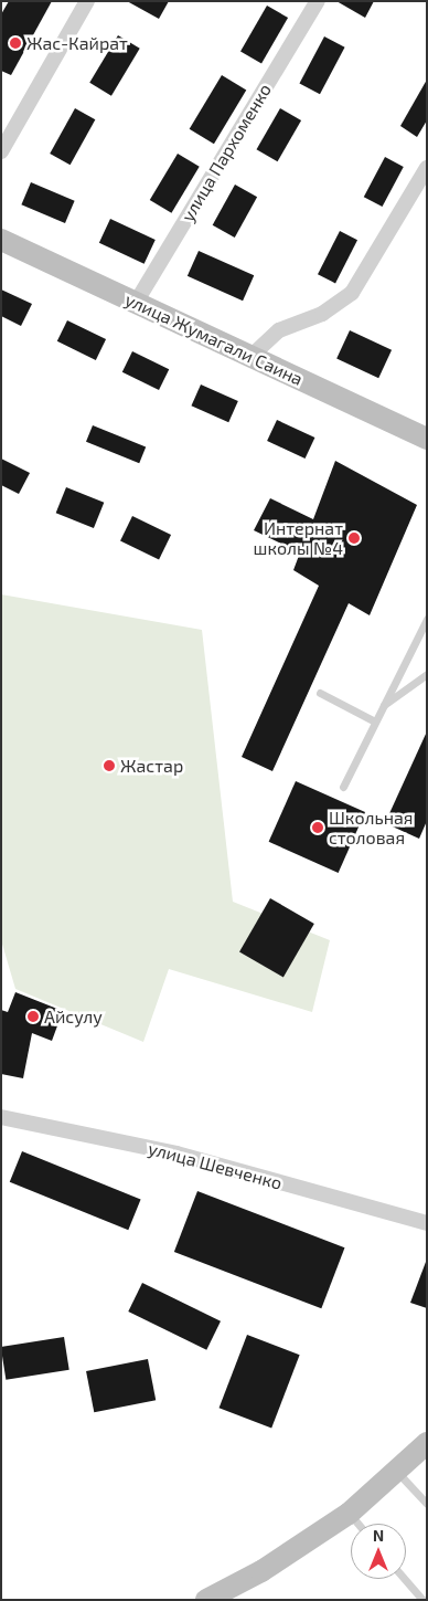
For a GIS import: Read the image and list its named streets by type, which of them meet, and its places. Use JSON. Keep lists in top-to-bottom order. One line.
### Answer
{"streets":{"street":["улица Пархоменко","улица Жумагали Саина","улица Шевченко"]},"crossings":[["улица Пархоменко","улица Жумагали Саина"]],"places":["Жас-Кайрат","Интернат школы №4","Жастар","Школьная столовая","Айсулу"],"north":"top"}
